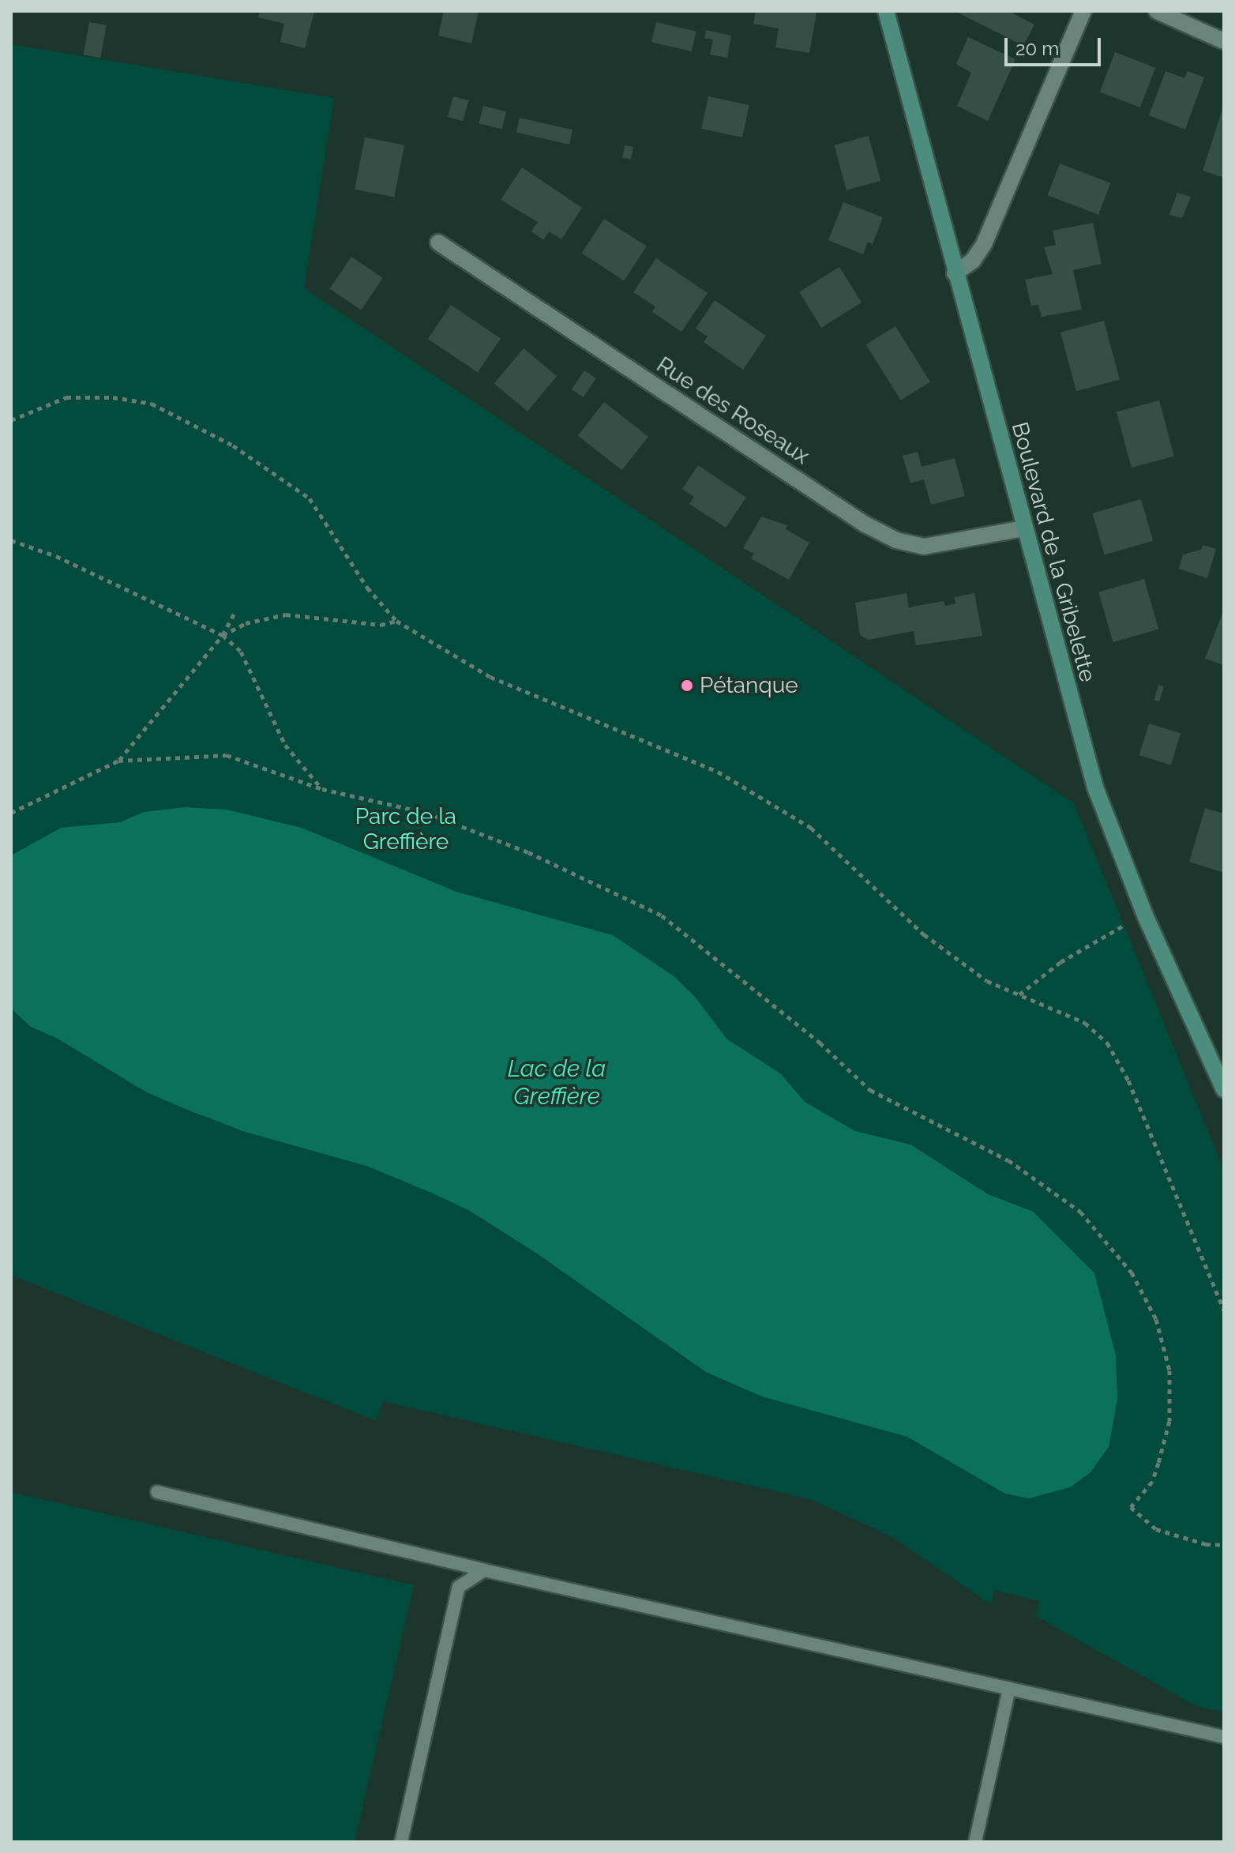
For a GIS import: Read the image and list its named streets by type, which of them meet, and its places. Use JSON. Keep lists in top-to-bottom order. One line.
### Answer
{"streets":{"main road":["Boulevard de la Gribelette"],"street":["Rue des Roseaux"]},"crossings":[["Rue des Roseaux","Boulevard de la Gribelette"]],"water":["Lac de la Greffière"],"parks":["Parc de la Greffière"],"places":["Pétanque"],"scale_bar":"20 m"}
